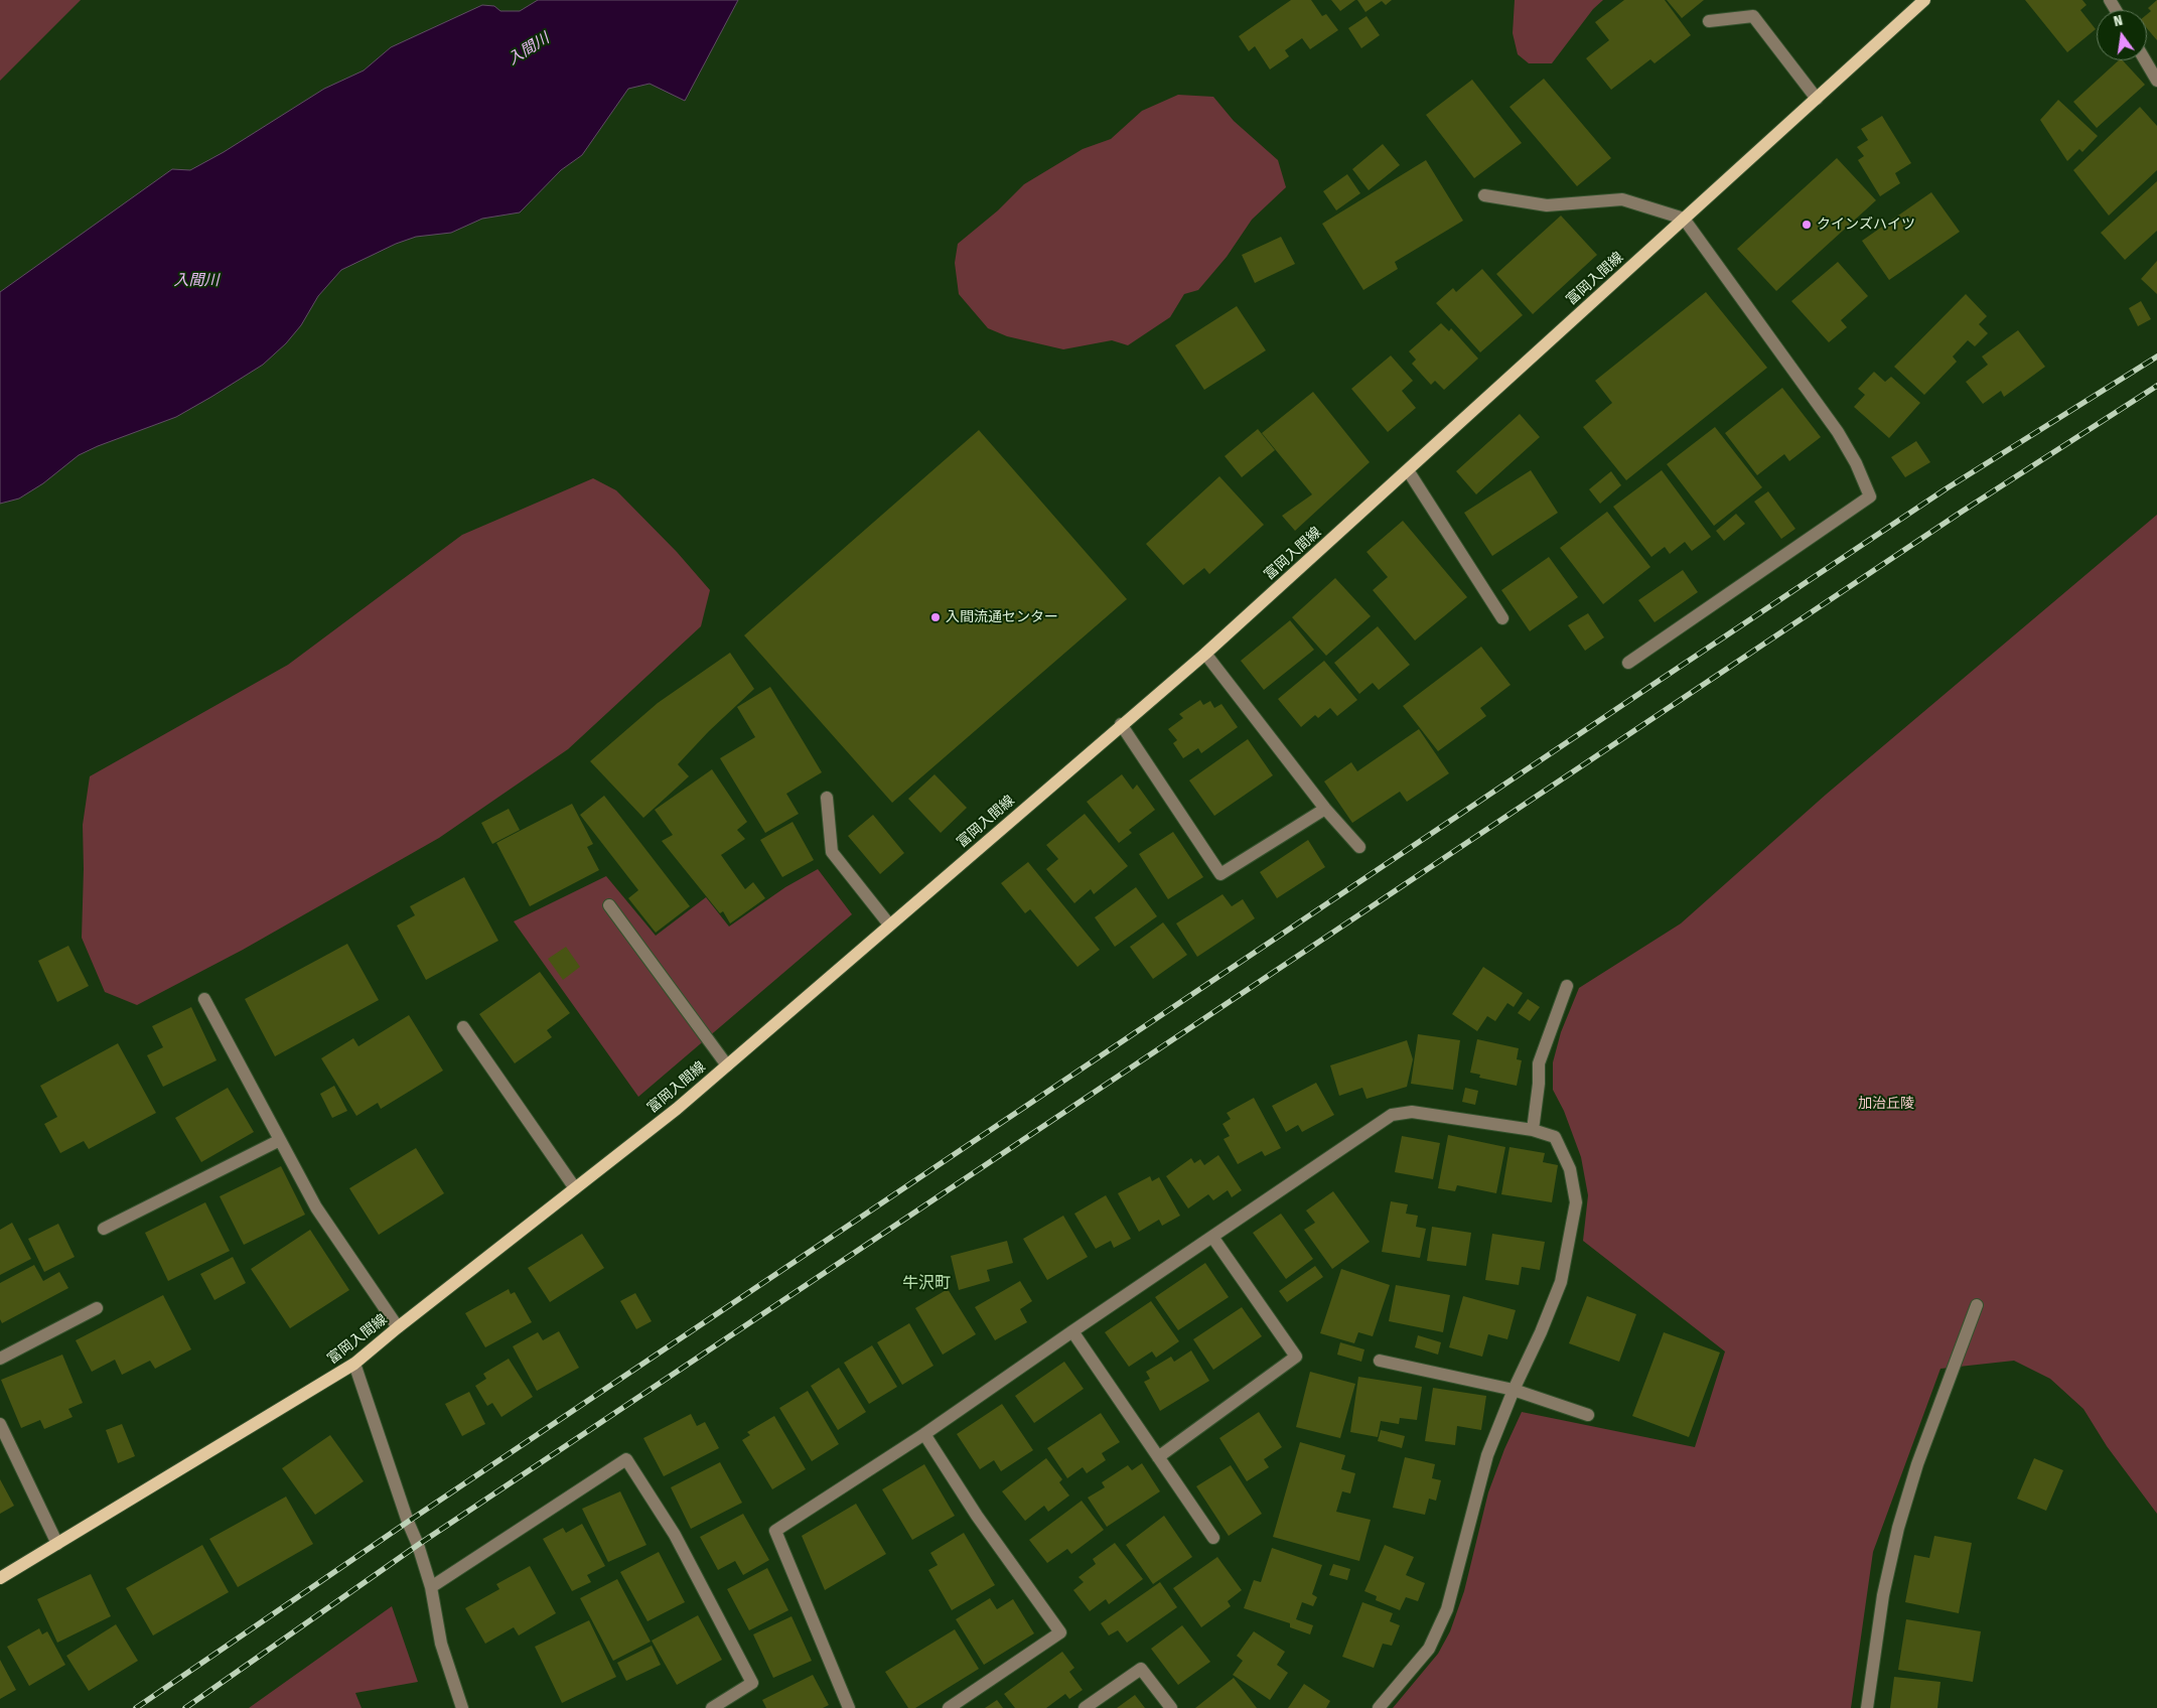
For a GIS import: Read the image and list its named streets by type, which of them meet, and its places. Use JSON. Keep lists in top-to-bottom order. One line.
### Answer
{"streets":{"main road":["富岡入間線"]},"districts":["牛沢町"],"water":["入間川"],"parks":["加治丘陵"],"places":["クインズハイツ","入間流通センター"],"north":"top"}
